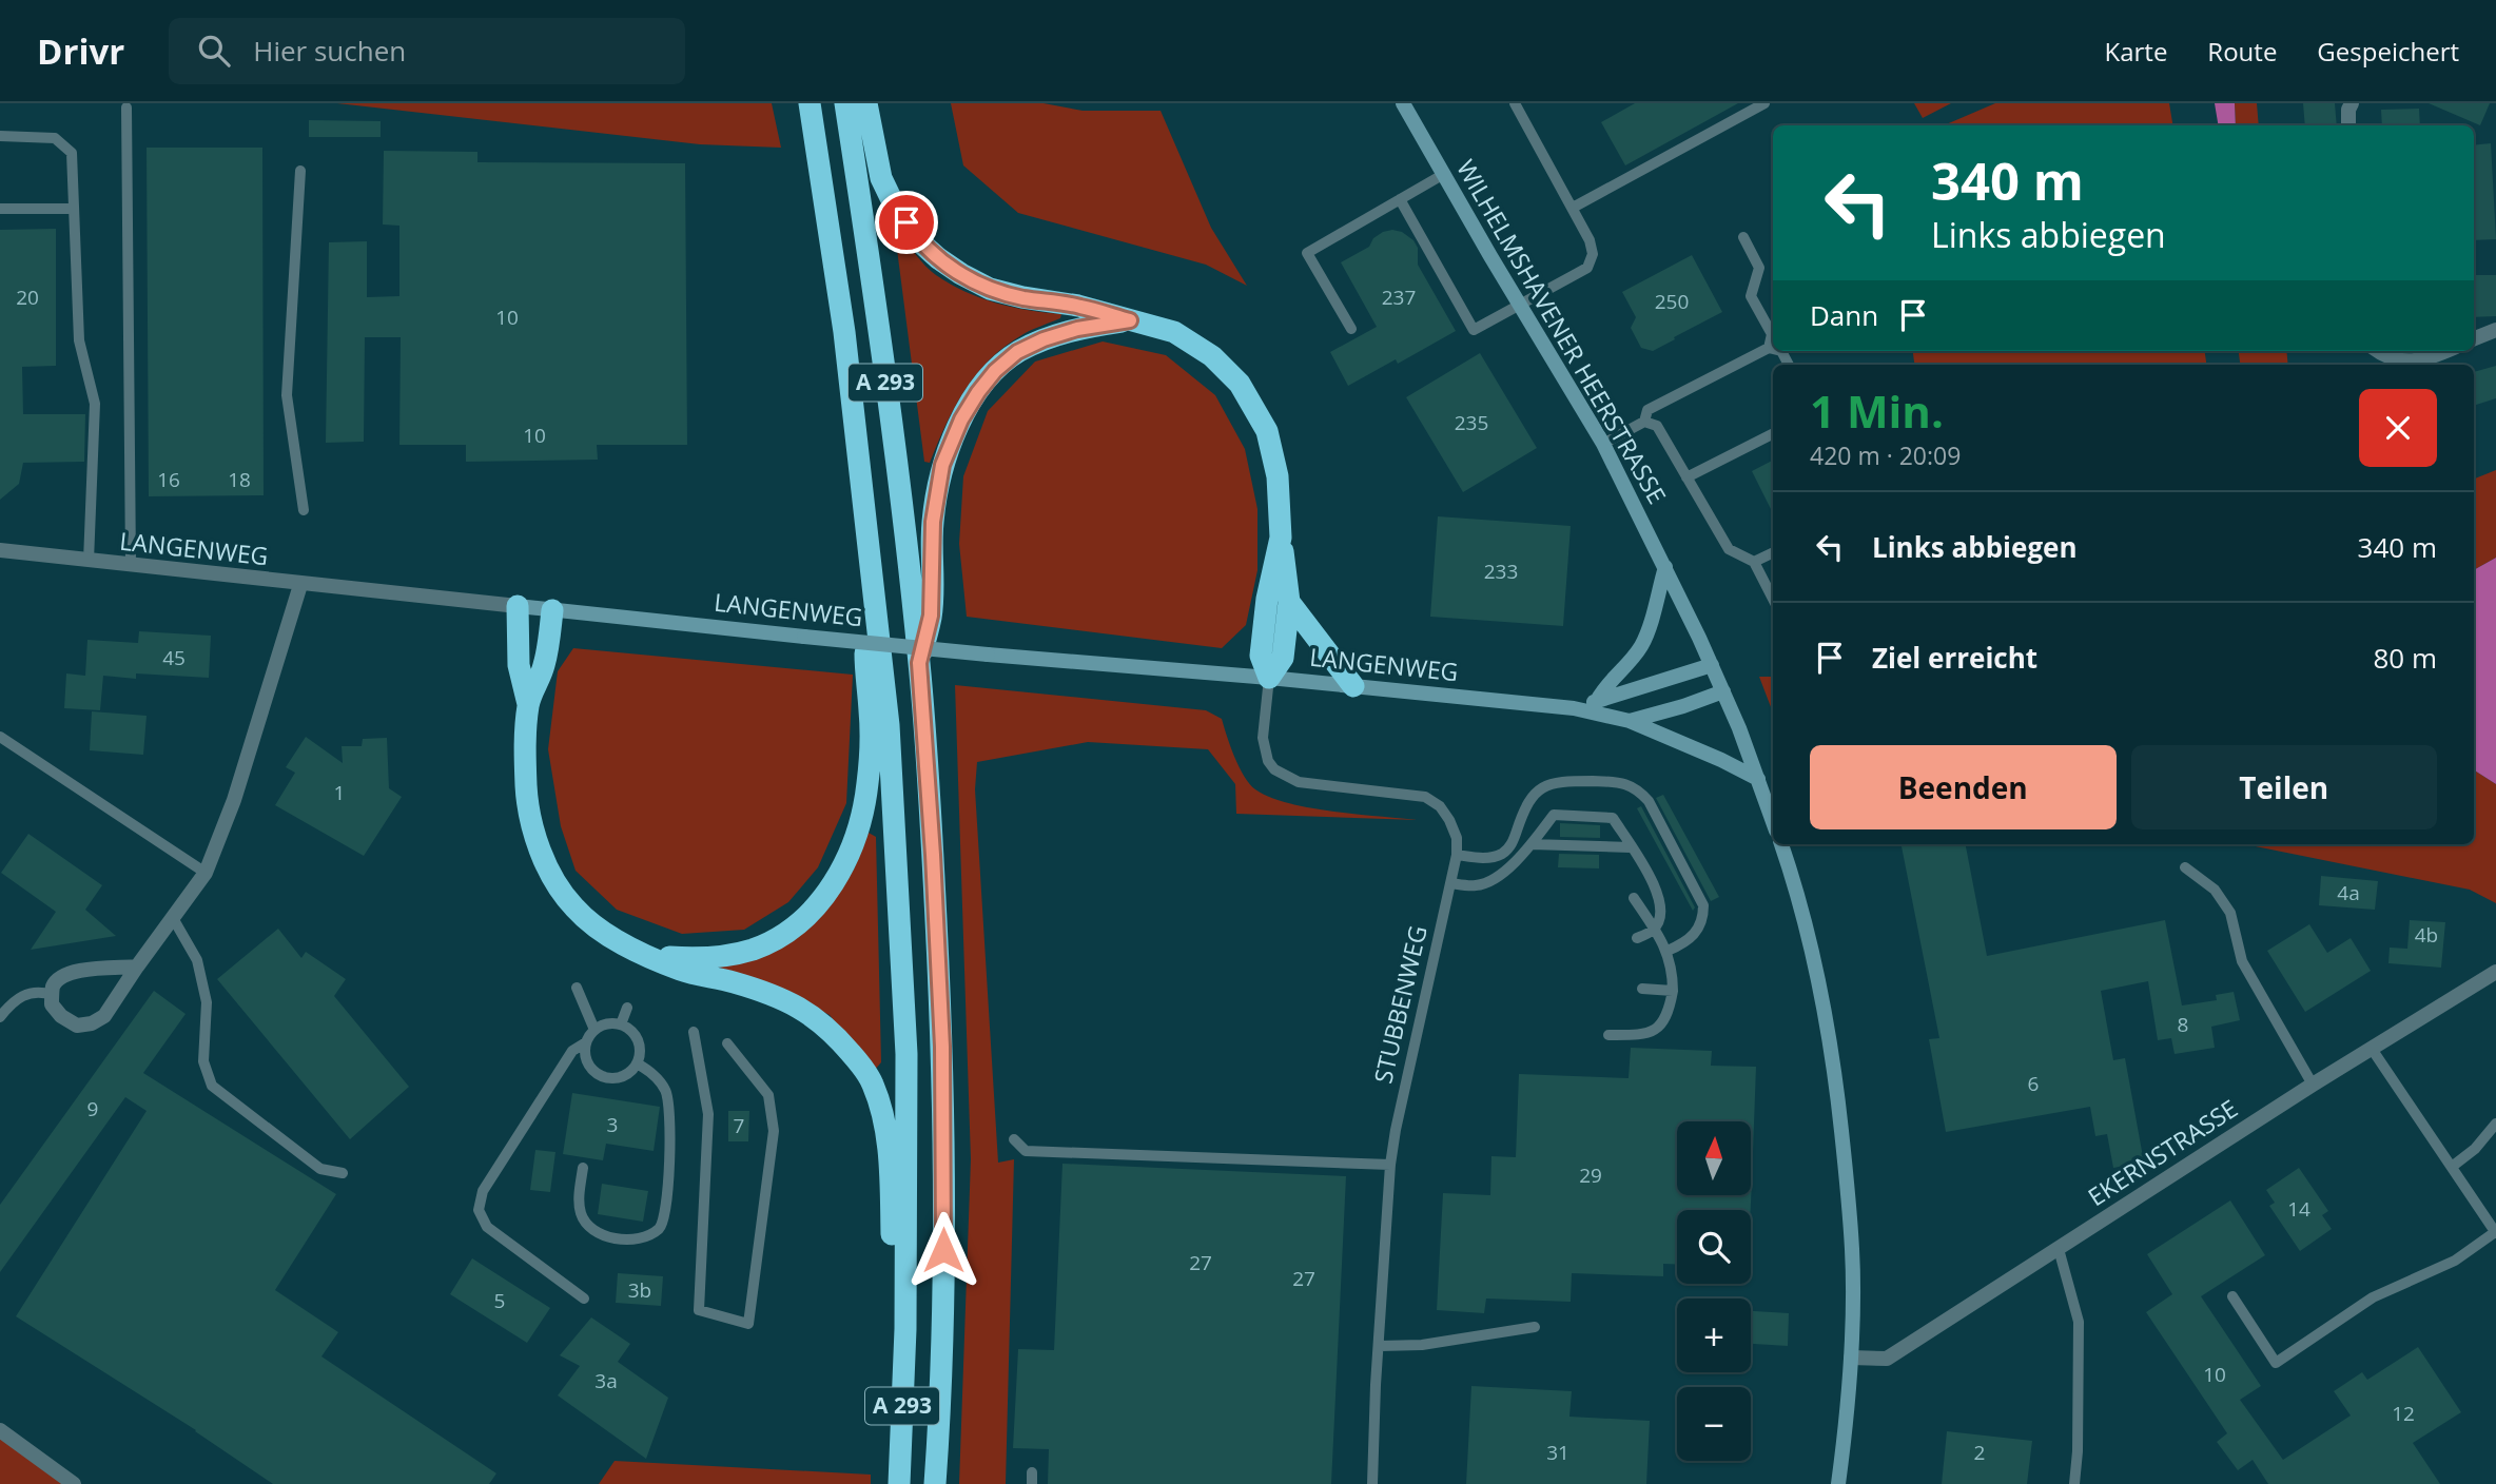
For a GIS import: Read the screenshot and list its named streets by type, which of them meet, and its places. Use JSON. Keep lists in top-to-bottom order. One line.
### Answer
{"streets":{"highway":["A 293"],"street":["WILHELMSHAVENER HEERSTRASSE","LANGENWEG","EKERNSTRASSE"],"lane":["STUBBENWEG"]},"crossings":[["WILHELMSHAVENER HEERSTRASSE","LANGENWEG"],["LANGENWEG","STUBBENWEG"]],"house_numbers":["20","237","250","10","235","10","16","18","233","45","1","4a","4b","8","6","9","3","7","29","14","27","27","3b","5","10","3a","12","31","2"],"north":"top","page":{"header":"Drivr","search":"Hier suchen","nav":["Karte","Route","Gespeichert"],"turn":["340 m","Links abbiegen"],"then":"Dann","heading":["1 Min.","420 m · 20:09"],"list":[{"name":"Links abbiegen","value":"340 m"},{"name":"Ziel erreicht","value":"80 m"}],"buttons":["Beenden","Teilen"],"map_buttons":["+","−"]}}
